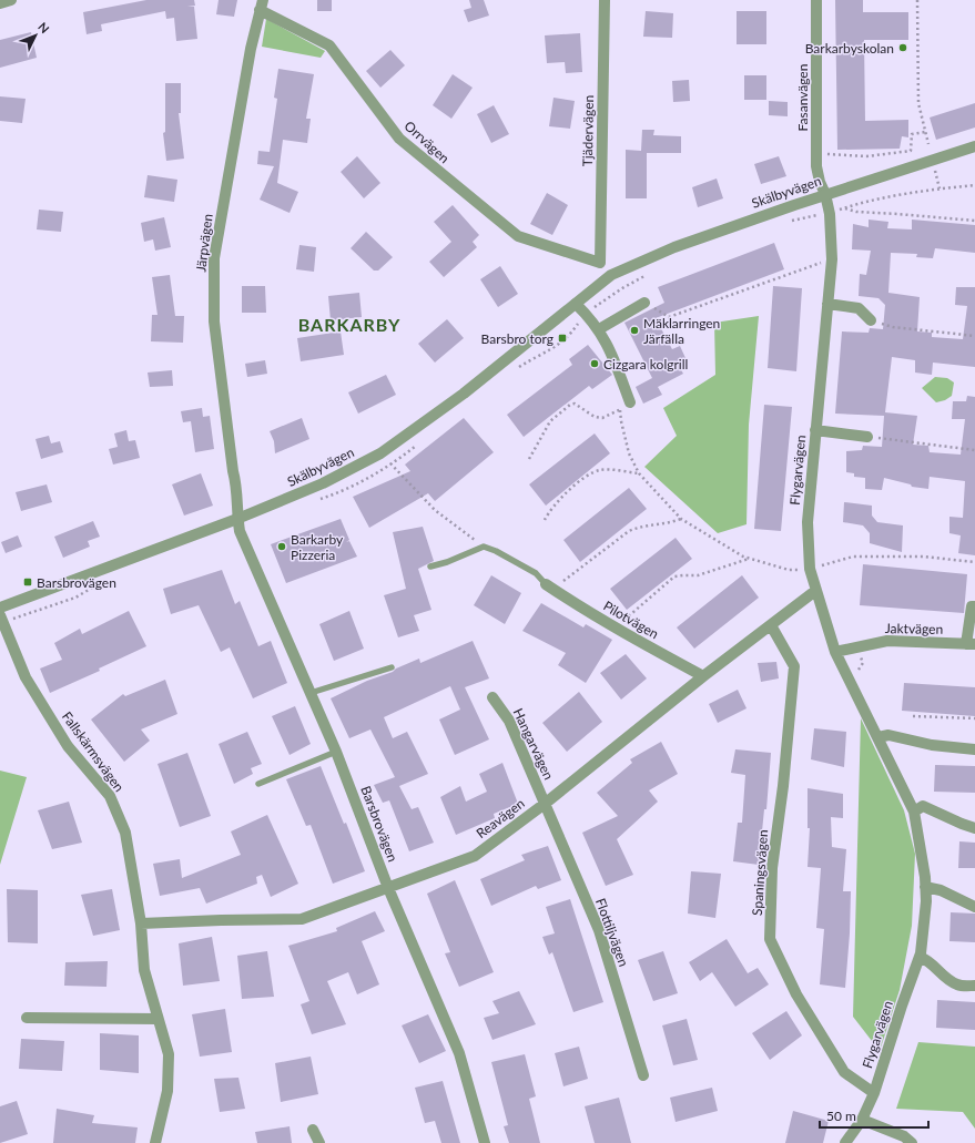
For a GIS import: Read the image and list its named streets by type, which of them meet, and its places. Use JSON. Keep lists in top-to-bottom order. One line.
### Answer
{"streets":{"street":["Fasanvägen","Tjädervägen","Orrvägen","Skälbyvägen","Järpvägen","Flygarvägen","Pilotvägen","Jaktvägen","Hangarvägen","Fallskärmsvägen","Reavägen","Barsbrovägen","Spaningsvägen","Flottiljvägen"]},"crossings":[["Fasanvägen","Skälbyvägen"],["Fasanvägen","Flygarvägen"],["Tjädervägen","Orrvägen"],["Orrvägen","Järpvägen"],["Skälbyvägen","Järpvägen"],["Skälbyvägen","Flygarvägen"],["Skälbyvägen","Barsbrovägen"],["Järpvägen","Barsbrovägen"],["Flygarvägen","Jaktvägen"],["Flygarvägen","Reavägen"],["Flygarvägen","Spaningsvägen"],["Pilotvägen","Reavägen"],["Hangarvägen","Reavägen"],["Hangarvägen","Flottiljvägen"],["Fallskärmsvägen","Reavägen"],["Reavägen","Barsbrovägen"],["Reavägen","Spaningsvägen"],["Reavägen","Flottiljvägen"]],"districts":["BARKARBY"],"places":{"other":["Barkarbyskolan","Mäklarringen Järfälla","Cizgara kolgrill","Barkarby Pizzeria"],"transit":["Barsbro torg","Barsbrovägen"]},"scale_bar":"50 m","north":"top right"}
